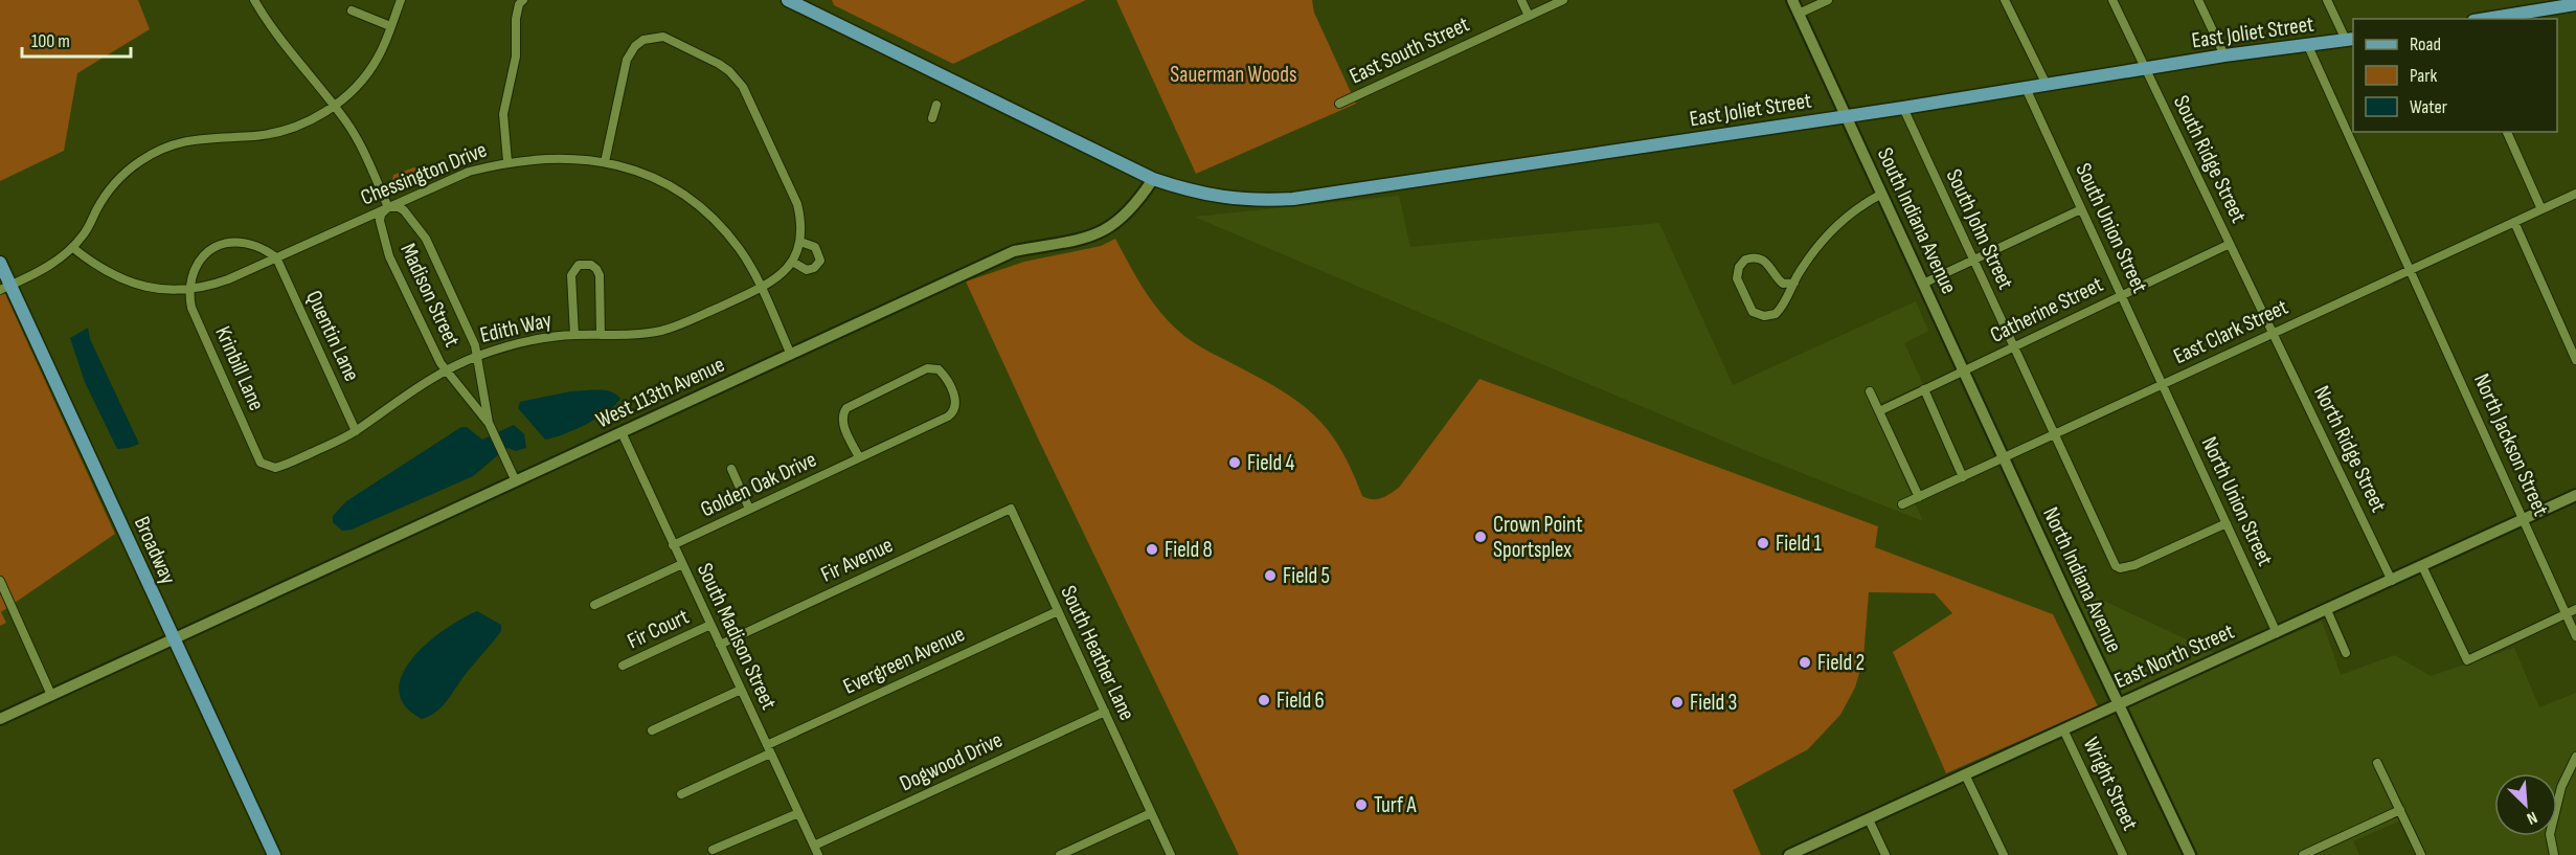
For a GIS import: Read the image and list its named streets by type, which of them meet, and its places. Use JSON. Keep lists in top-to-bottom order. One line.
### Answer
{"streets":{"main road":["East Joliet Street","Broadway"],"street":["East South Street","South Ridge Street","Chessington Drive","South Indiana Avenue","South Union Street","South John Street","Madison Street","Catherine Street","Edith Way","East Clark Street","Quentin Lane","Krinbill Lane","West 113th Avenue","North Jackson Street","North Ridge Street","Golden Oak Drive","North Union Street","Fir Avenue","North Indiana Avenue","Fir Court","South Madison Street","South Heather Lane","East North Street","Evergreen Avenue","Dogwood Drive","Wright Street"]},"crossings":[["East Joliet Street","South Ridge Street"],["East Joliet Street","South Indiana Avenue"],["East Joliet Street","South Union Street"],["East Joliet Street","South John Street"],["East Joliet Street","West 113th Avenue"],["East Joliet Street","North Jackson Street"],["South Ridge Street","Catherine Street"],["South Ridge Street","East Clark Street"],["South Ridge Street","North Ridge Street"],["Chessington Drive","Madison Street"],["Chessington Drive","Edith Way"],["Chessington Drive","Quentin Lane"],["Chessington Drive","Krinbill Lane"],["Chessington Drive","West 113th Avenue"],["South Indiana Avenue","Catherine Street"],["South Indiana Avenue","East Clark Street"],["South Indiana Avenue","North Indiana Avenue"],["South Union Street","Catherine Street"],["South Union Street","East Clark Street"],["South Union Street","North Union Street"],["South John Street","Catherine Street"],["South John Street","East Clark Street"],["South John Street","North Union Street"],["Madison Street","Edith Way"],["Madison Street","West 113th Avenue"],["Edith Way","Quentin Lane"],["Edith Way","Krinbill Lane"],["East Clark Street","North Jackson Street"],["East Clark Street","North Ridge Street"],["East Clark Street","North Union Street"],["East Clark Street","North Indiana Avenue"],["West 113th Avenue","Broadway"],["West 113th Avenue","South Madison Street"],["North Jackson Street","East North Street"],["North Ridge Street","East North Street"],["Golden Oak Drive","South Madison Street"],["North Union Street","East North Street"],["Fir Avenue","South Madison Street"],["Fir Avenue","South Heather Lane"],["North Indiana Avenue","East North Street"],["Fir Court","South Madison Street"],["South Madison Street","Evergreen Avenue"],["South Madison Street","Dogwood Drive"],["South Heather Lane","Evergreen Avenue"],["South Heather Lane","Dogwood Drive"],["East North Street","Wright Street"]],"parks":["Sauerman Woods"],"places":["Field 4","Crown Point Sportsplex","Field 1","Field 8","Field 5","Field 2","Field 6","Field 3","Turf A"],"legend":["Road","Park","Water"],"scale_bar":"100 m","north":"bottom right"}
